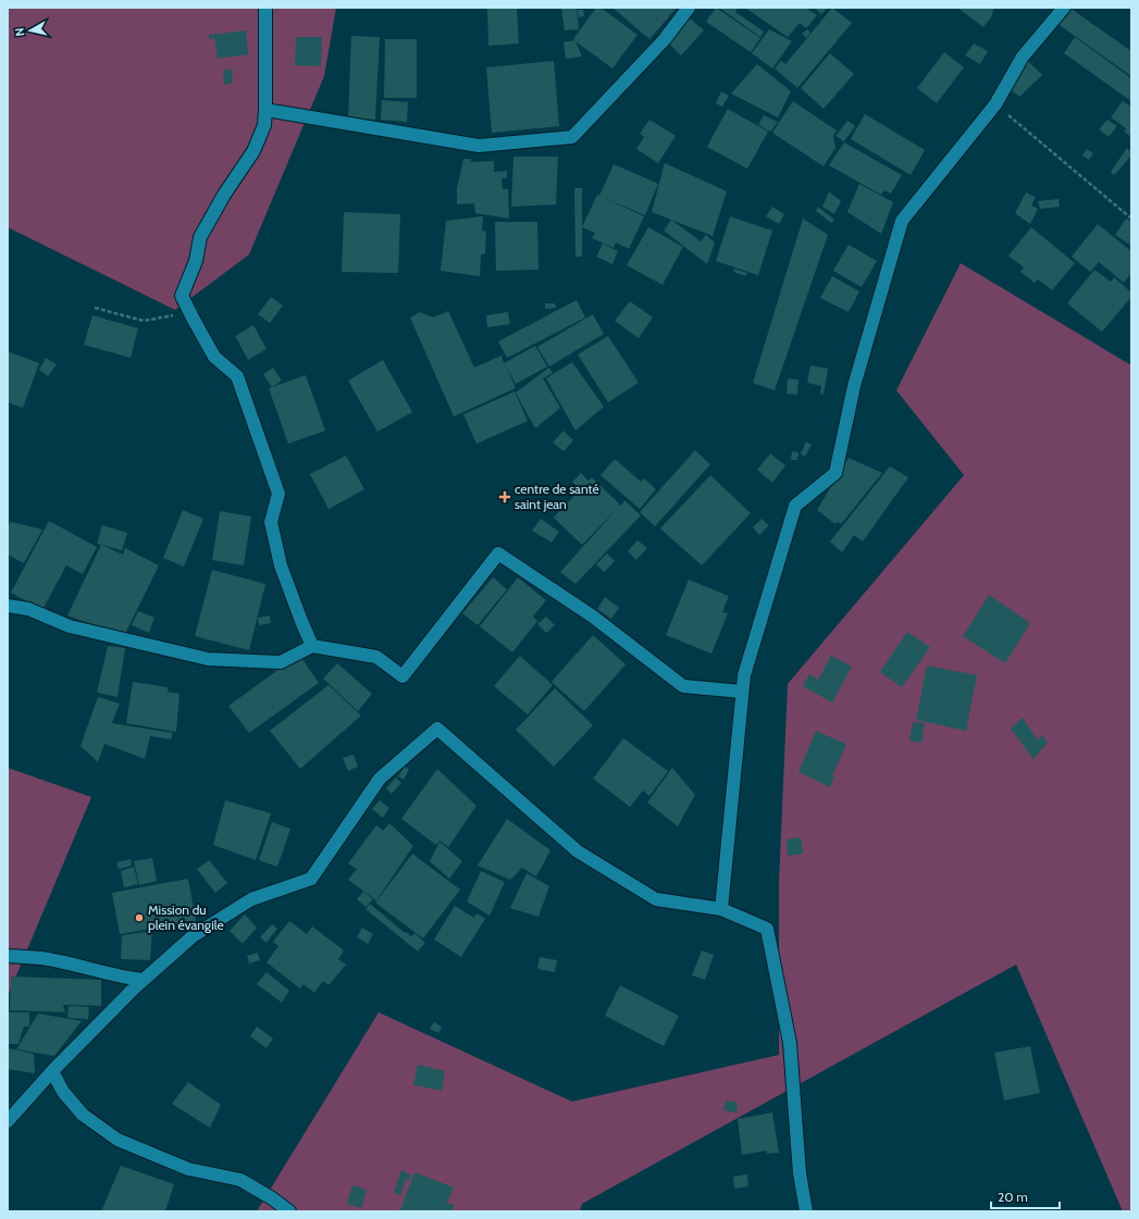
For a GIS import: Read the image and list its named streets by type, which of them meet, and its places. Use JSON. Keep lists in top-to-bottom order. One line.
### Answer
{"places":{"health":["centre de santé saint jean"],"other":["Mission du plein évangile"]},"scale_bar":"20 m","north":"left"}
